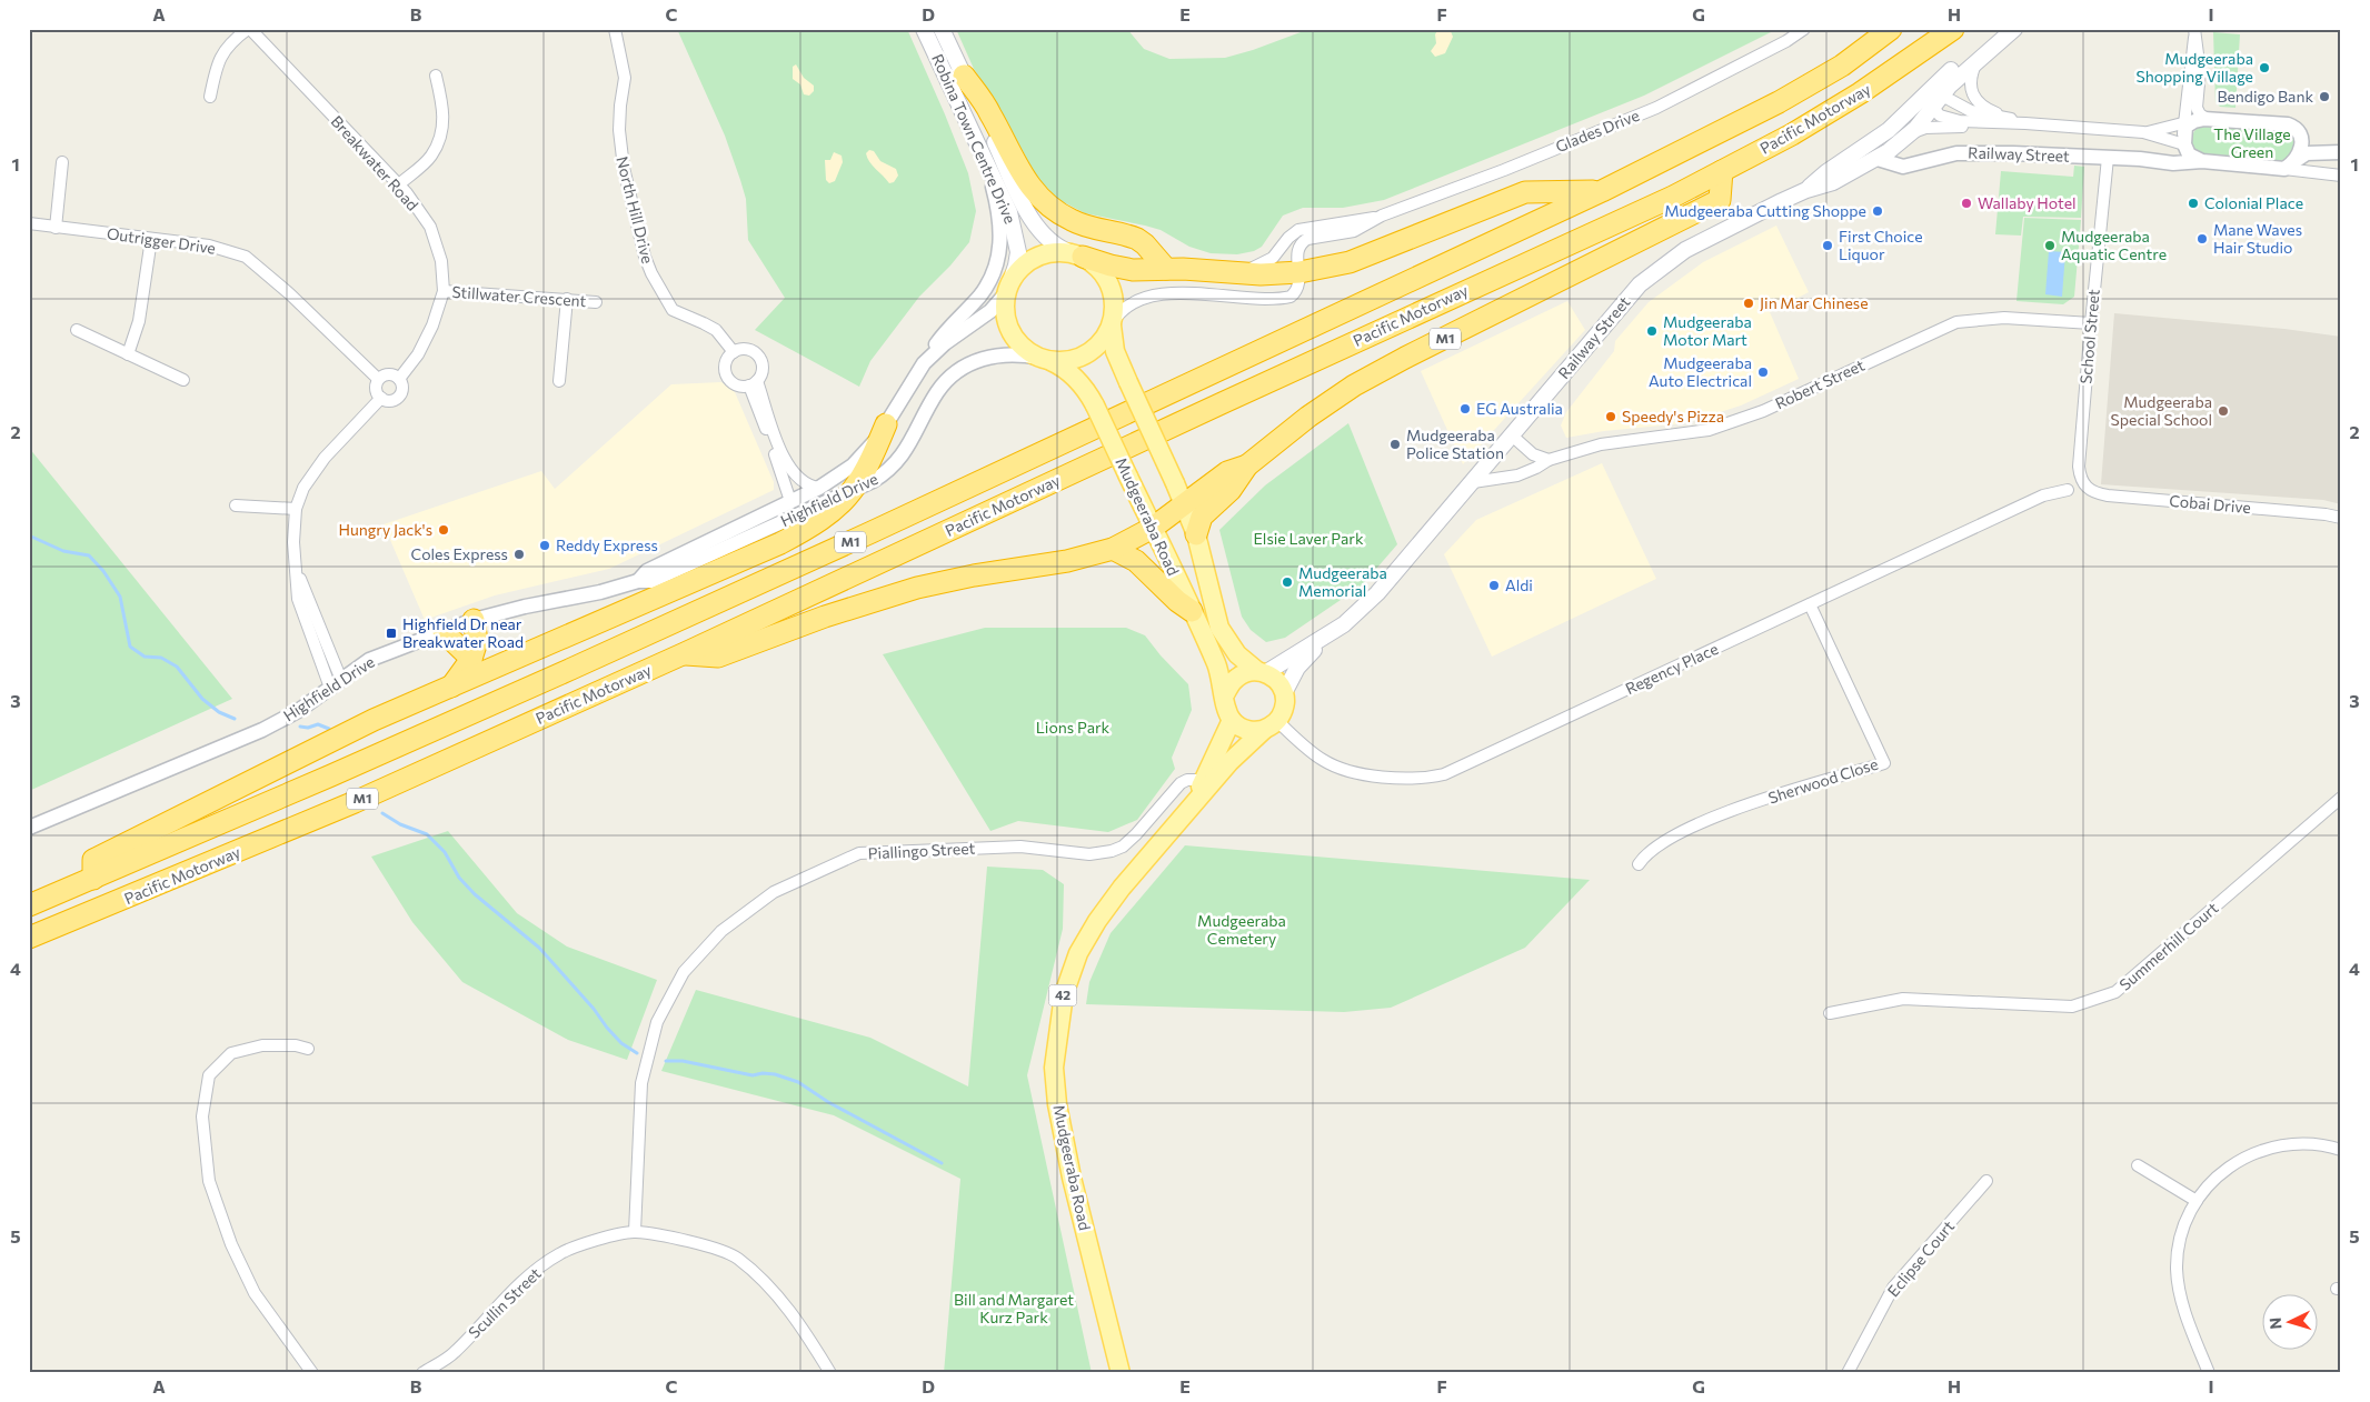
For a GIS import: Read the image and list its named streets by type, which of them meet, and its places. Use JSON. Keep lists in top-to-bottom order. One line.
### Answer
{"streets":{"highway":["Pacific Motorway","M1"],"main road":["Robina Town Centre Drive","Railway Street","Mudgeeraba Road","42"],"street":["Glades Drive","Breakwater Road","North Hill Drive","Outrigger Drive","Stillwater Crescent","School Street","Robert Street","Highfield Drive","Cobai Drive","Regency Place","Sherwood Close","Piallingo Street","Summerhill Court","Eclipse Court","Scullin Street"]},"crossings":[["Pacific Motorway","M1"],["Glades Drive","M1"],["Robina Town Centre Drive","M1"],["Robina Town Centre Drive","Highfield Drive"],["Robina Town Centre Drive","Mudgeeraba Road"],["Railway Street","School Street"],["Railway Street","Robert Street"],["Railway Street","Mudgeeraba Road"],["Railway Street","Regency Place"],["Breakwater Road","Outrigger Drive"],["Breakwater Road","Stillwater Crescent"],["Breakwater Road","Highfield Drive"],["School Street","Robert Street"],["School Street","Cobai Drive"],["M1","Highfield Drive"],["M1","Mudgeeraba Road"],["Highfield Drive","Mudgeeraba Road"],["Mudgeeraba Road","Regency Place"],["Mudgeeraba Road","Piallingo Street"],["Regency Place","Sherwood Close"],["Piallingo Street","Scullin Street"]],"parks":["The Village Green","Elsie Laver Park","Lions Park","Mudgeeraba Cemetery","Bill and Margaret Kurz Park"],"places":{"other":["Mudgeeraba Shopping Village","Bendigo Bank","Wallaby Hotel","Colonial Place","Mudgeeraba Cutting Shoppe","Mane Waves Hair Studio","First Choice Liquor","Mudgeeraba Aquatic Centre","Jin Mar Chinese","Mudgeeraba Motor Mart","Mudgeeraba Auto Electrical","EG Australia","Mudgeeraba Special School","Speedy's Pizza","Mudgeeraba Police Station","Hungry Jack's","Reddy Express","Coles Express","Mudgeeraba Memorial","Aldi"],"transit":["Highfield Dr near Breakwater Road"]},"north":"left","grid":{"columns":["A","B","C","D","E","F","G","H","I"],"rows":["1","2","3","4","5"]}}
